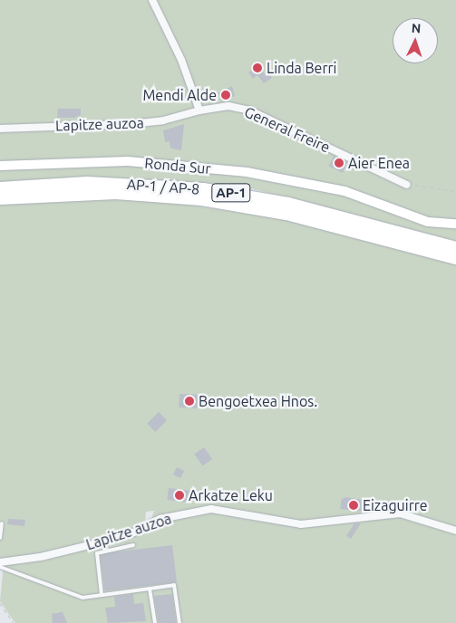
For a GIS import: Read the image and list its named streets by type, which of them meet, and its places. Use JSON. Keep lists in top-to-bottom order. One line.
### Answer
{"streets":{"highway":["AP-1 / AP-8","AP-1"],"main road":["Ronda Sur"],"street":["Lapitze auzoa","General Freire"]},"crossings":[["Lapitze auzoa","General Freire"]],"places":["Linda Berri","Mendi Alde","Aier Enea","Bengoetxea Hnos.","Arkatze Leku","Eizaguirre"],"north":"top"}
